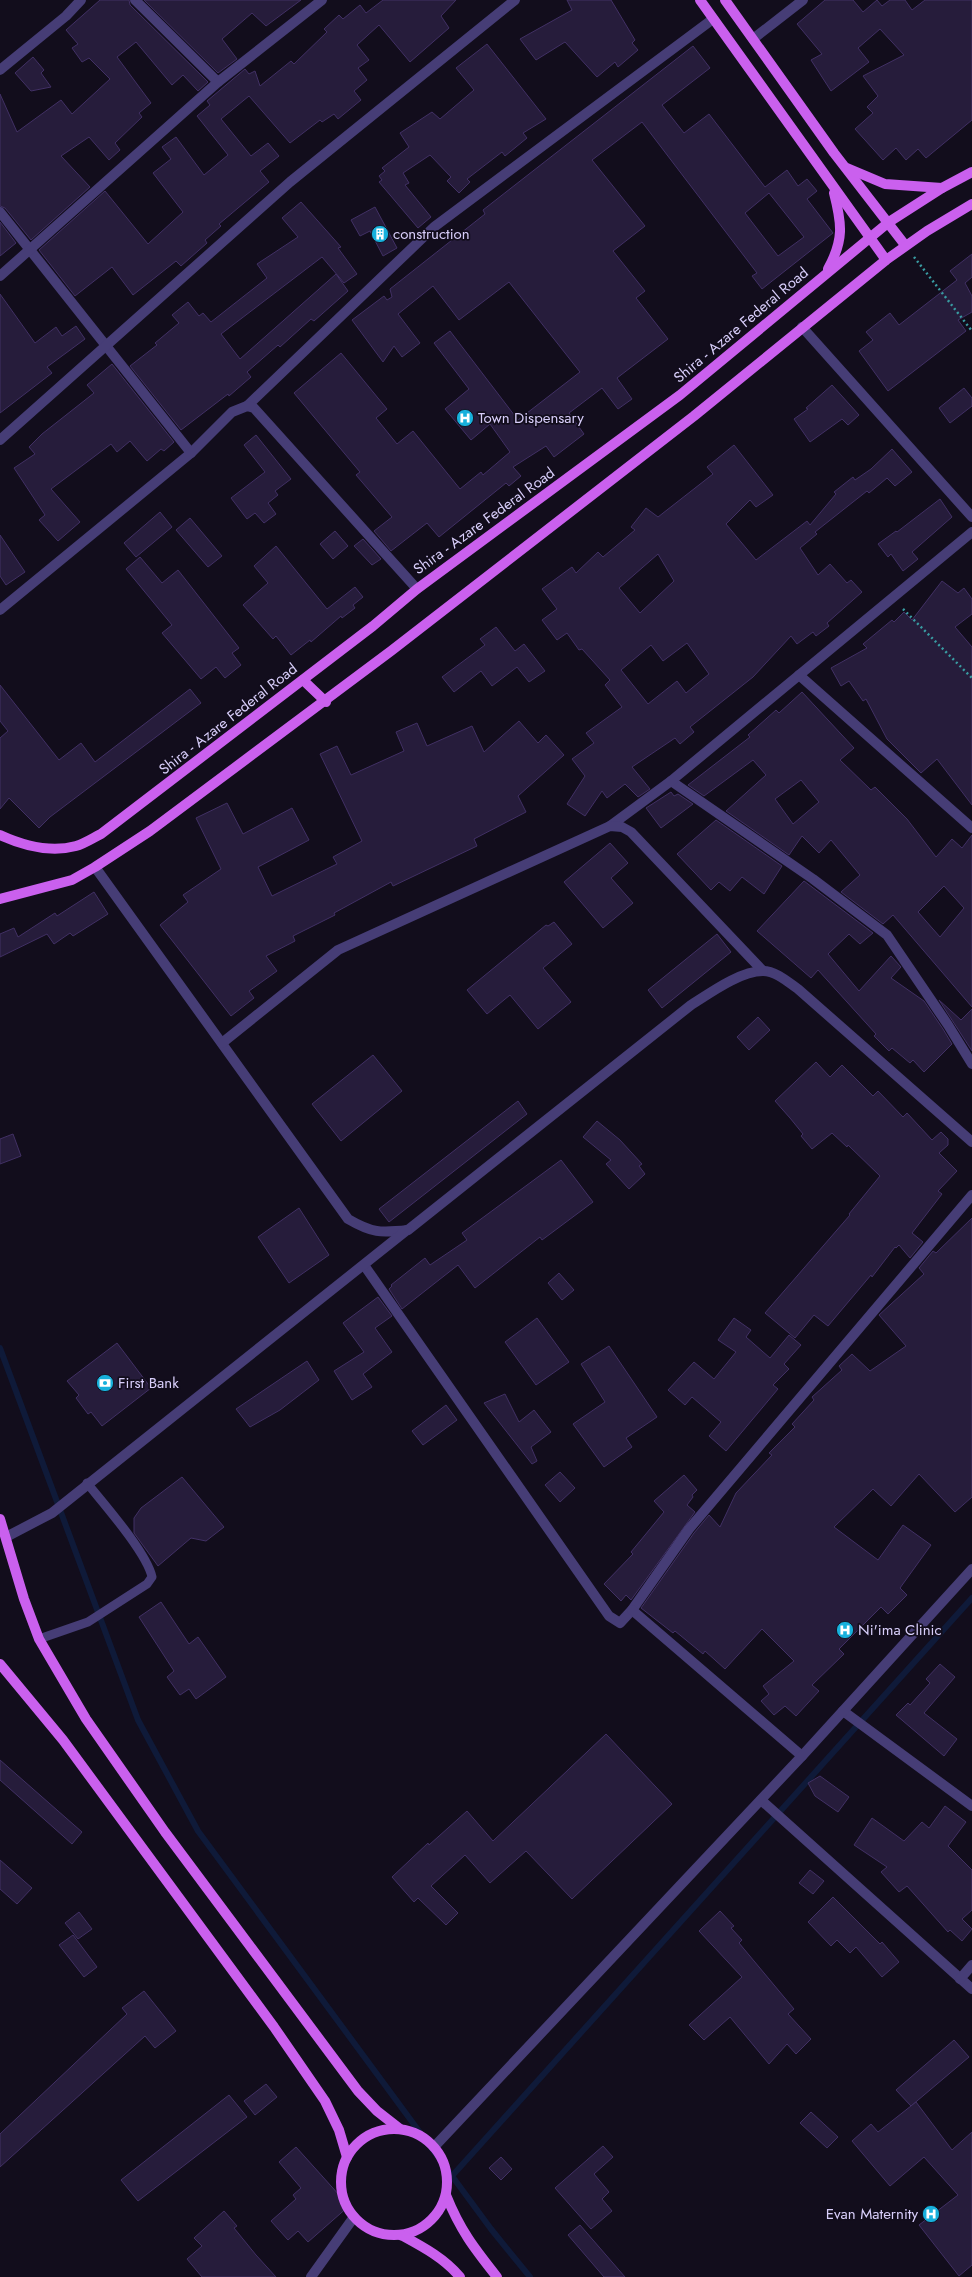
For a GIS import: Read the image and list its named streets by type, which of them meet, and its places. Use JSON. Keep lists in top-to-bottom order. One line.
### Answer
{"streets":{"main road":["Shira - Azare Federal Road"]},"places":{"building":["construction"],"hospital":["Town Dispensary","Ni'ima Clinic","Evan Maternity"],"bank":["First Bank"]}}
